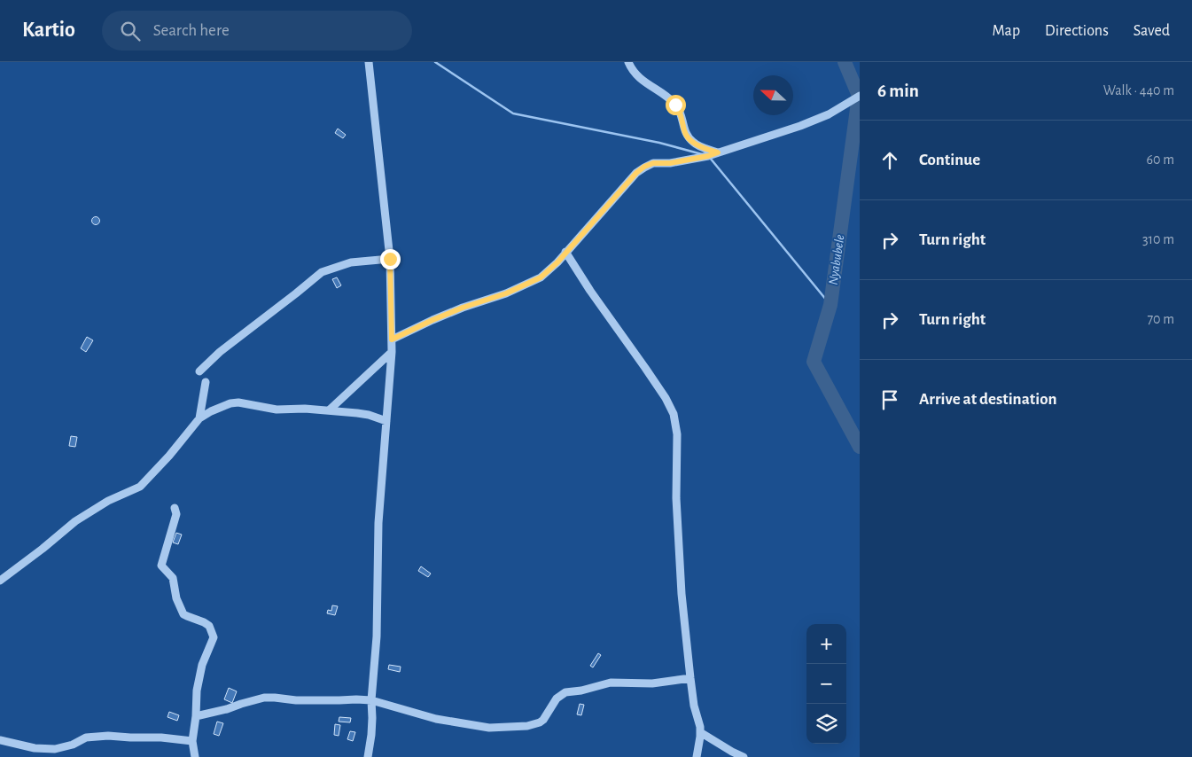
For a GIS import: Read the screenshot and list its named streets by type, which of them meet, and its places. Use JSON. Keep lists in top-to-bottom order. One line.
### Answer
{"water":["Nyabubele"],"north":"left","page":{"header":"Kartio","search":"Search here","nav":["Map","Directions","Saved"],"heading":["6 min","Walk · 440 m"],"list":[["Continue","60 m"],["Turn right","310 m"],["Turn right","70 m"],"Arrive at destination"],"map_buttons":["+","−"]}}
